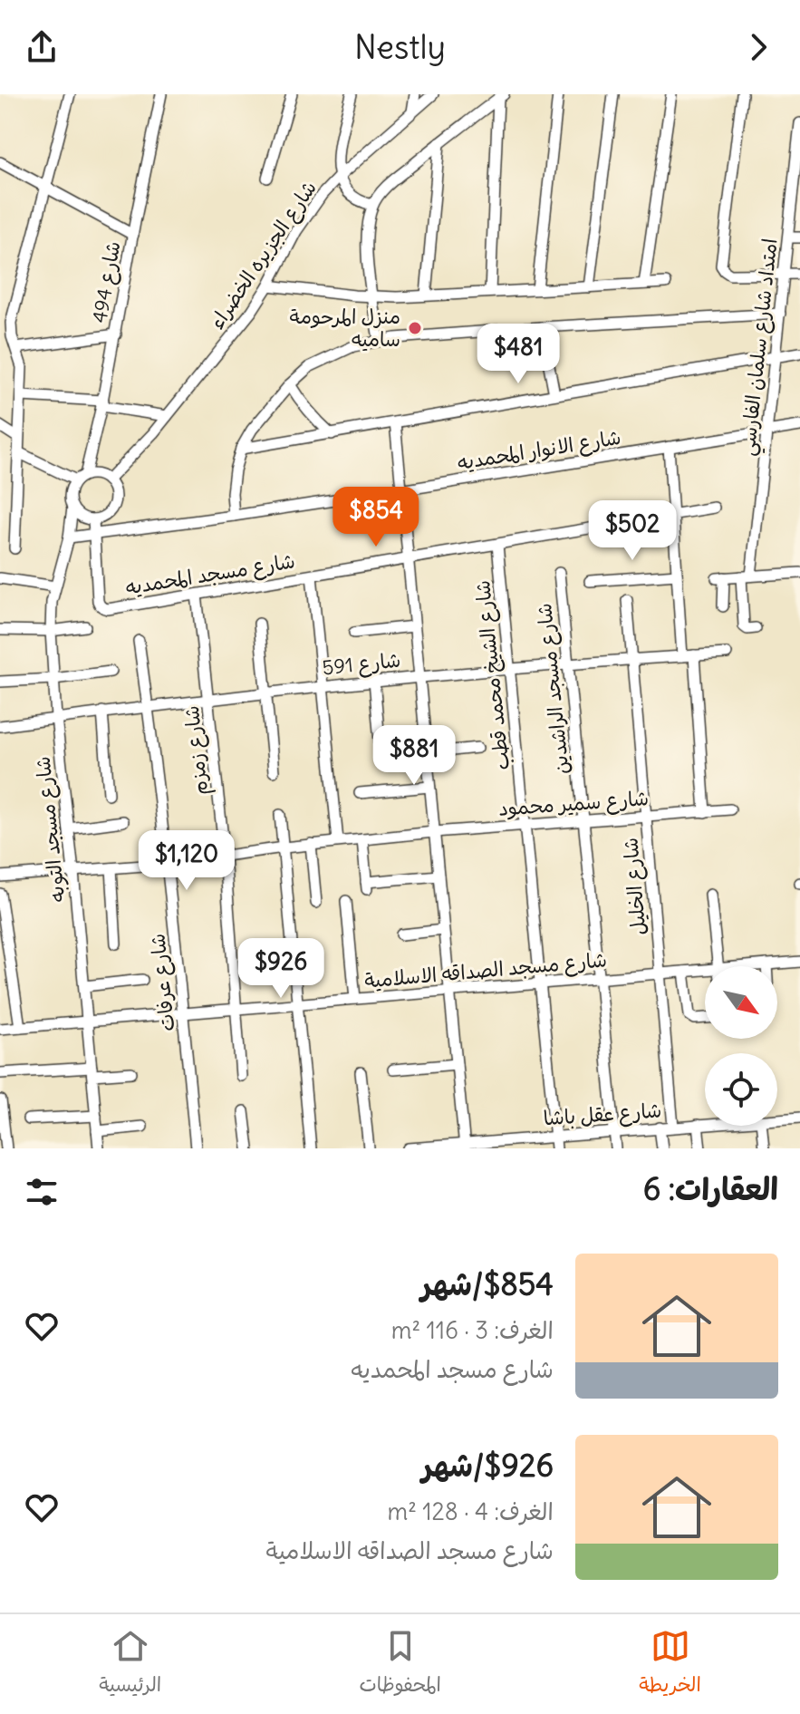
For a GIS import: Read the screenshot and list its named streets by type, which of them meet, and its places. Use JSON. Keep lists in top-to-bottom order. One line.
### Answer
{"streets":{"street":["شارع الجزيره الخضراء","شارع 494","امتداد شارع سلمان الفارسي","شارع الانوار المحمديه","شارع مسجد المحمديه","شارع 591","شارع الشيخ محمد قطب","شارع مسجد الراشدين","شارع زمزم","شارع سمير محمود","شارع مسجد التوبه","شارع الخليل","شارع مسجد الصداقه الاسلامية","شارع عرفات","شارع عقل باشا"]},"crossings":[["شارع الجزيره الخضراء","شارع 494"],["شارع الجزيره الخضراء","شارع مسجد المحمديه"],["شارع الجزيره الخضراء","شارع مسجد التوبه"],["شارع 494","شارع مسجد المحمديه"],["شارع 494","شارع مسجد التوبه"],["امتداد شارع سلمان الفارسي","شارع الانوار المحمديه"],["شارع الانوار المحمديه","شارع مسجد المحمديه"],["شارع الانوار المحمديه","شارع مسجد التوبه"],["شارع مسجد المحمديه","شارع الشيخ محمد قطب"],["شارع مسجد المحمديه","شارع زمزم"],["شارع مسجد المحمديه","شارع مسجد التوبه"],["شارع 591","شارع الشيخ محمد قطب"],["شارع 591","شارع مسجد الراشدين"],["شارع 591","شارع زمزم"],["شارع 591","شارع مسجد التوبه"],["شارع 591","شارع الخليل"],["شارع 591","شارع عرفات"],["شارع الشيخ محمد قطب","شارع سمير محمود"],["شارع الشيخ محمد قطب","شارع مسجد الصداقه الاسلامية"],["شارع الشيخ محمد قطب","شارع عقل باشا"],["شارع مسجد الراشدين","شارع سمير محمود"],["شارع مسجد الراشدين","شارع مسجد الصداقه الاسلامية"],["شارع مسجد الراشدين","شارع عقل باشا"],["شارع زمزم","شارع سمير محمود"],["شارع زمزم","شارع مسجد الصداقه الاسلامية"],["شارع سمير محمود","شارع مسجد التوبه"],["شارع سمير محمود","شارع الخليل"],["شارع سمير محمود","شارع عرفات"],["شارع مسجد التوبه","شارع مسجد الصداقه الاسلامية"],["شارع الخليل","شارع مسجد الصداقه الاسلامية"],["شارع الخليل","شارع عقل باشا"],["شارع مسجد الصداقه الاسلامية","شارع عرفات"]],"places":["منزل المرحومة ساميه"],"north":"bottom right","page":{"header":"Nestly","price":["$481","$854","$502","$881","$1,120","$926"],"heading":"العقارات: 6","list":[{"name":"$854/شهر","note":"الغرف: 3 · 116 m² · شارع مسجد المحمديه"},{"name":"$926/شهر","note":"الغرف: 4 · 128 m² · شارع مسجد الصداقه الاسلامية"}],"tabs":["الخريطة","المحفوظات","الرئيسية"]}}
